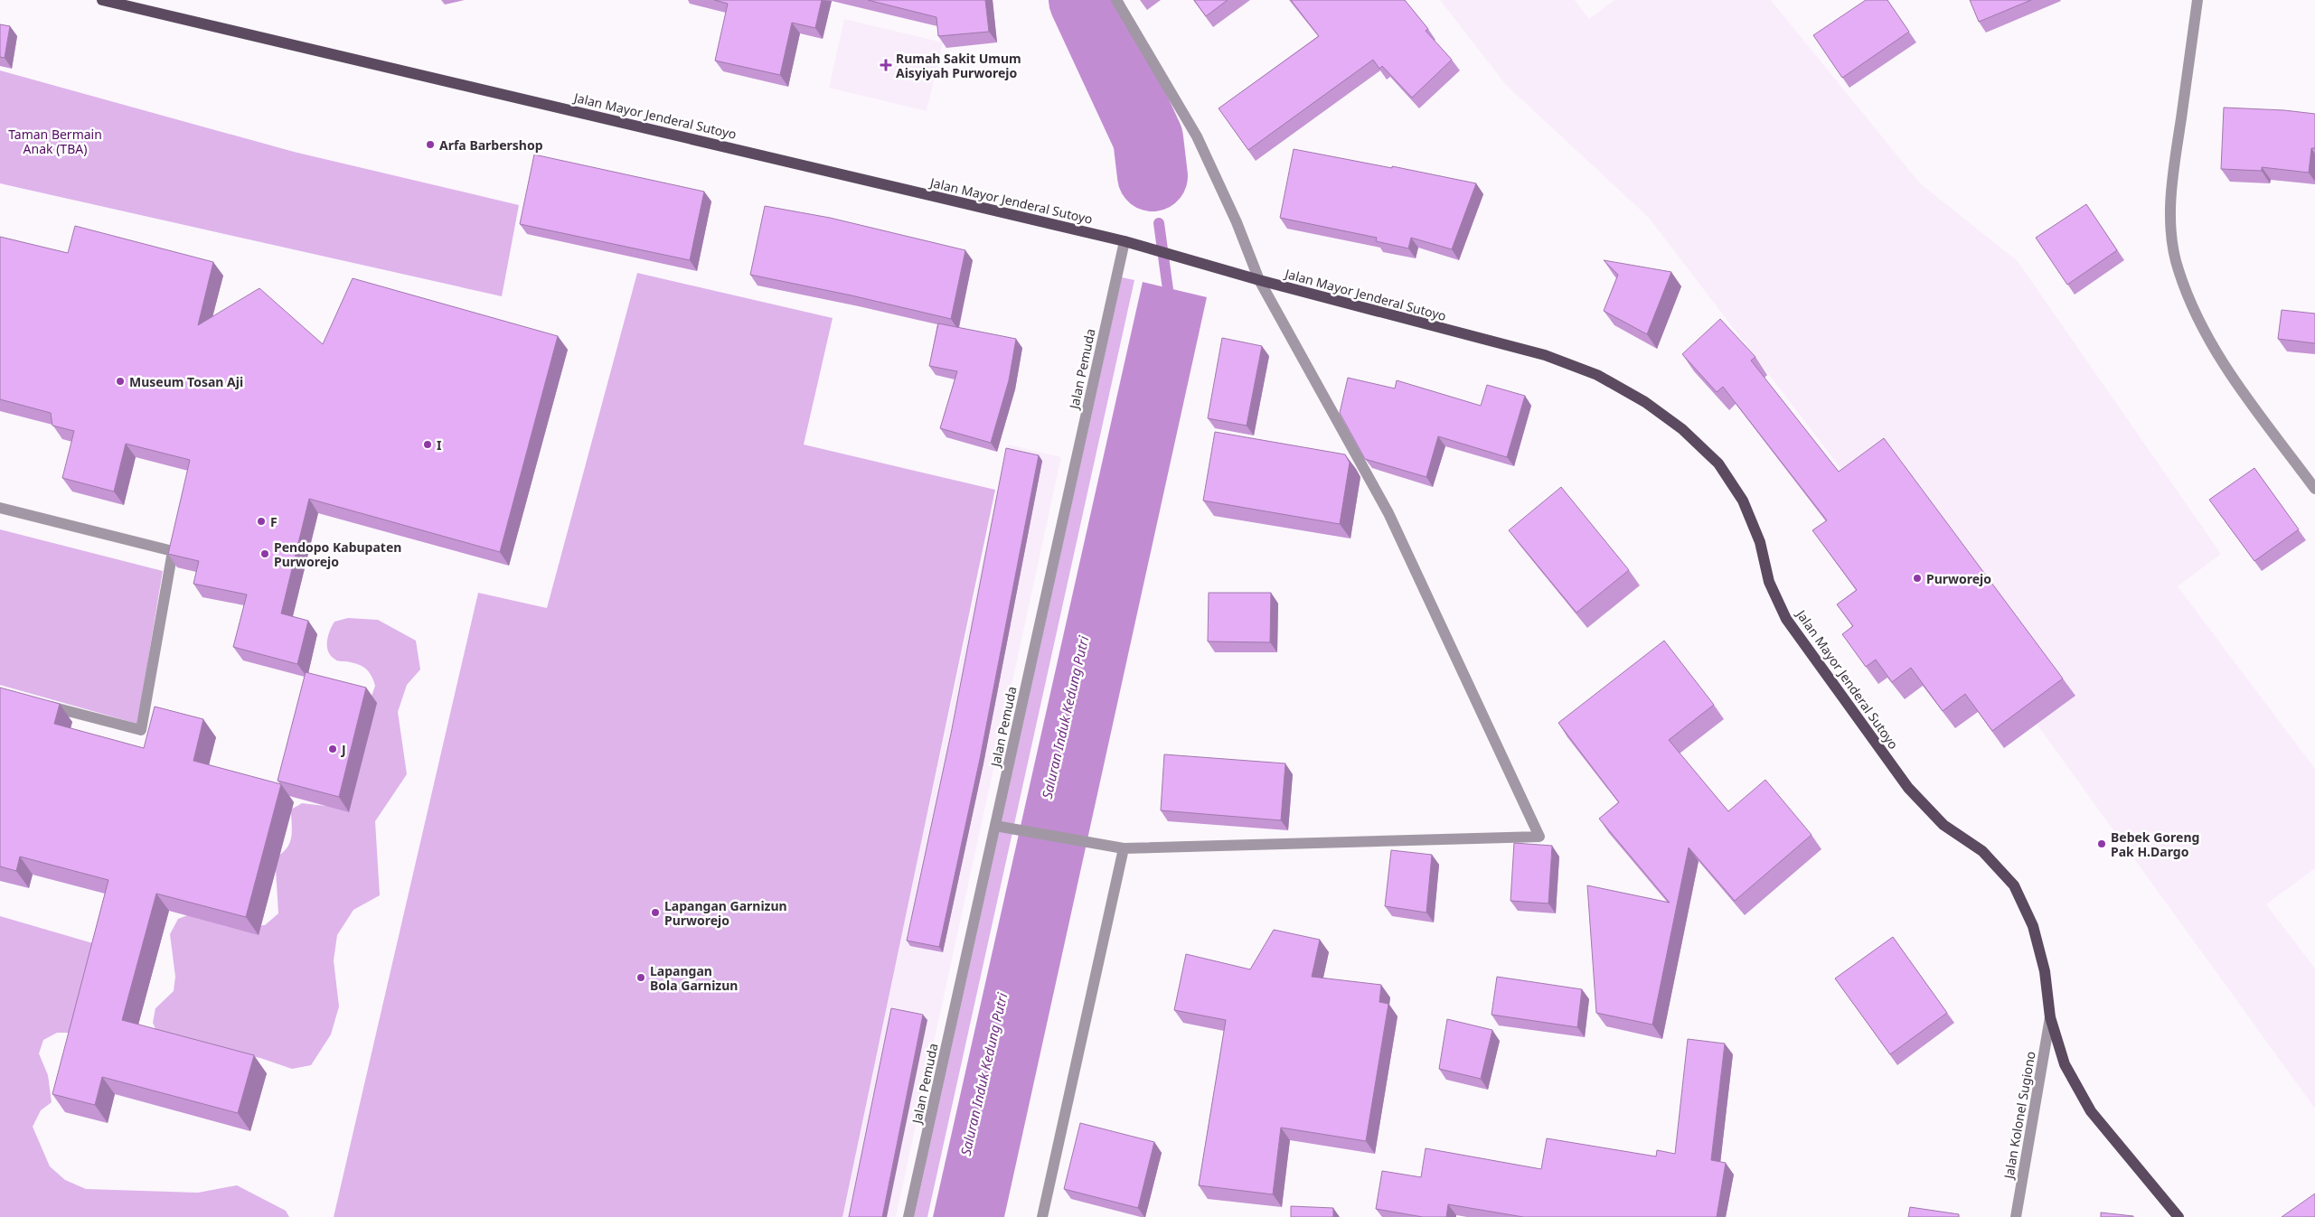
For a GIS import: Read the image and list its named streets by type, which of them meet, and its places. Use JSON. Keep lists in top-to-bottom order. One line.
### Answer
{"streets":{"main road":["Jalan Mayor Jenderal Sutoyo"],"street":["Jalan Pemuda","Jalan Kolonel Sugiono"]},"crossings":[["Jalan Mayor Jenderal Sutoyo","Jalan Pemuda"],["Jalan Mayor Jenderal Sutoyo","Jalan Kolonel Sugiono"]],"water":["Saluran Induk Kedung Putri"],"parks":["Taman Bermain Anak (TBA)"],"places":{"health":["Rumah Sakit Umum Aisyiyah Purworejo"],"other":["Arfa Barbershop","Museum Tosan Aji","I","F","Pendopo Kabupaten Purworejo","Purworejo","J","Bebek Goreng Pak H.Dargo","Lapangan Garnizun Purworejo","Lapangan Bola Garnizun"]}}
